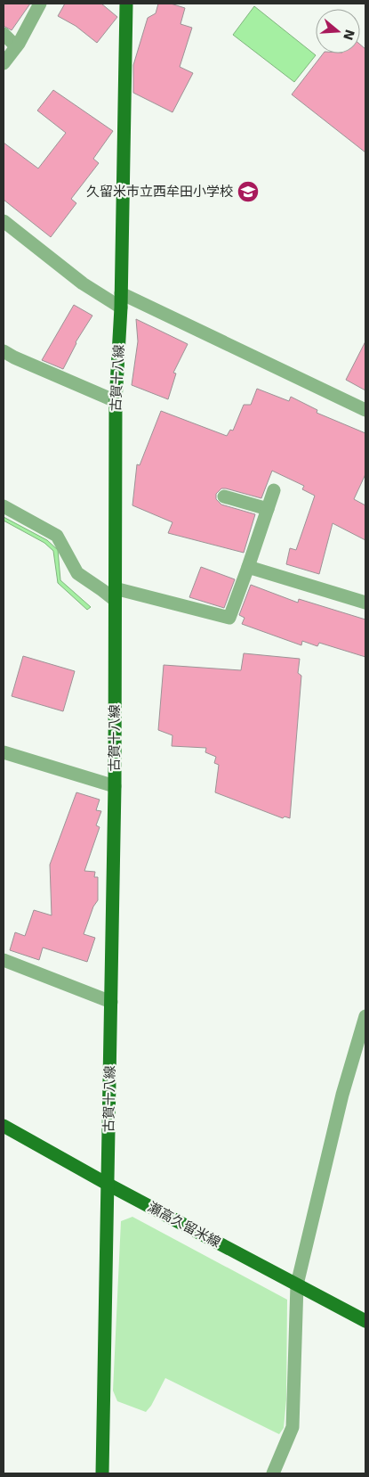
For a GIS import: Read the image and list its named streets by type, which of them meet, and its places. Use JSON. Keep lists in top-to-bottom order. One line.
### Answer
{"streets":{"main road":["古賀十八線","瀬高久留米線"]},"crossings":[["古賀十八線","瀬高久留米線"]],"places":{"school or university":["久留米市立西牟田小学校"]},"north":"right"}
